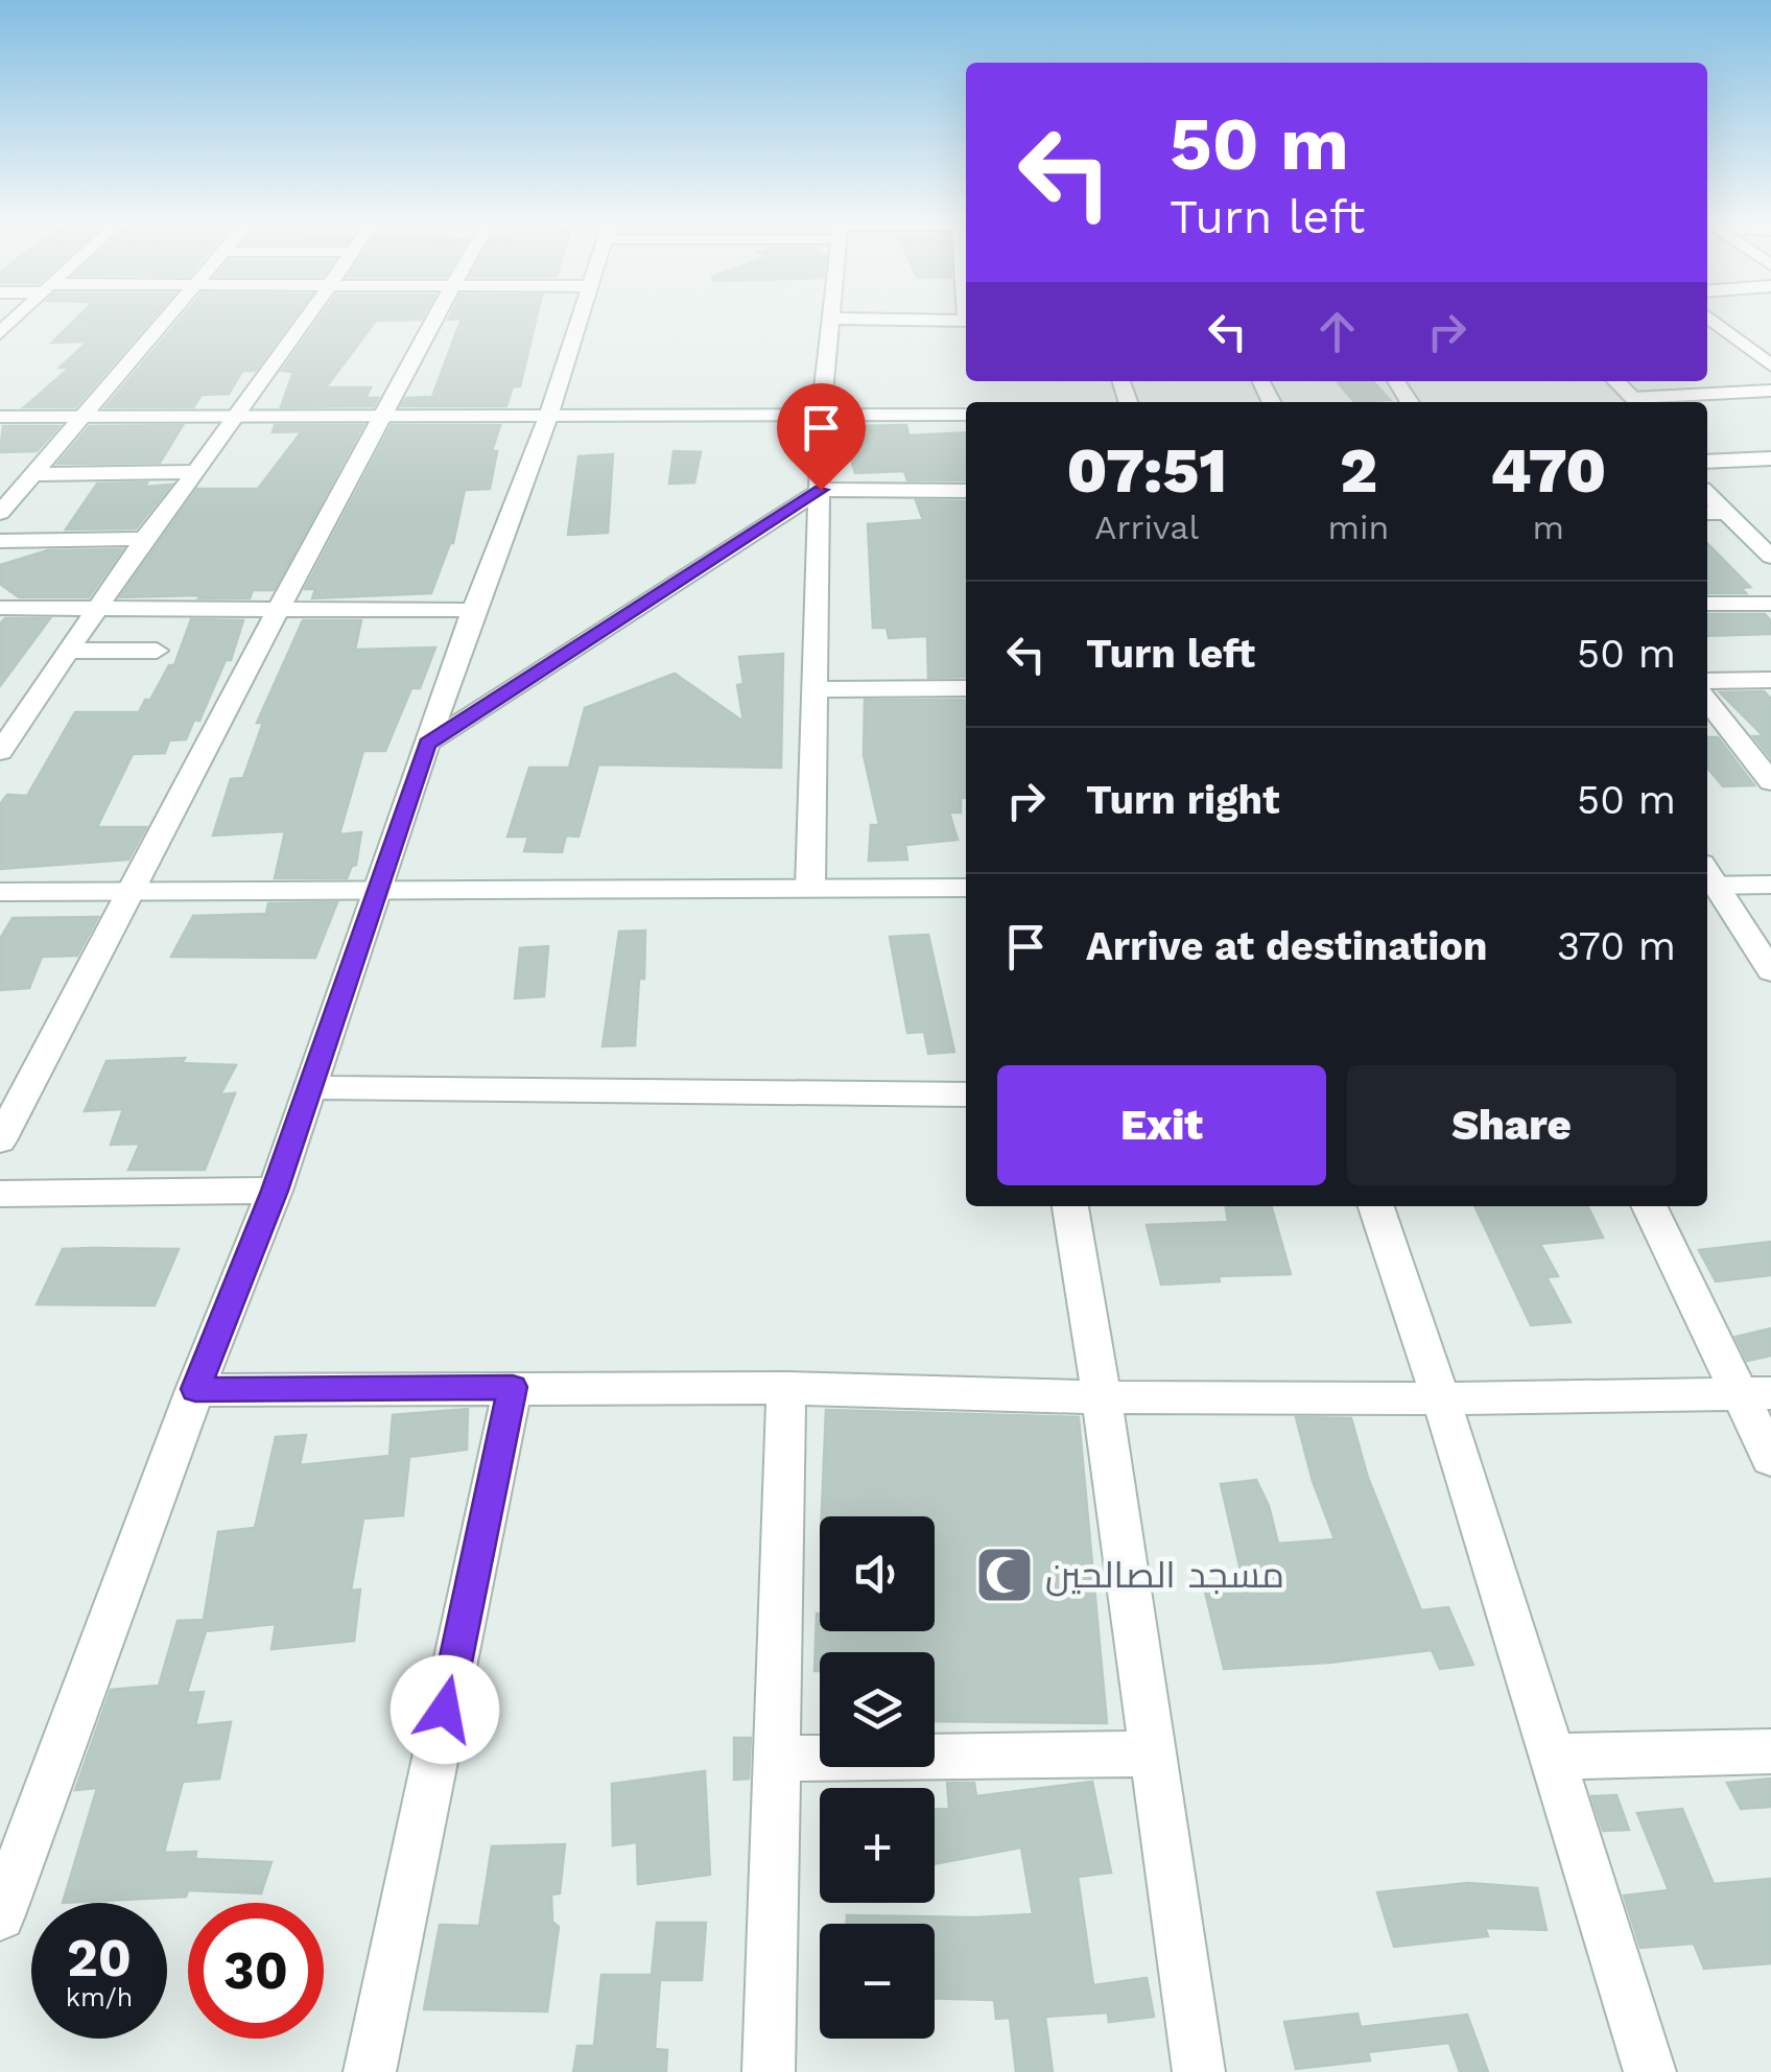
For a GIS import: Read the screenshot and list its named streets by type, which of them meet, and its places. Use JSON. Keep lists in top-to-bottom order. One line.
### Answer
{"places":{"mosque":["مسجد الصالحين"]},"page":{"turn":["50 m","Turn left"],"eta":["07:51","Arrival","2","min","470","m"],"list":[{"name":"Turn left","value":"50 m"},{"name":"Turn right","value":"50 m"},{"name":"Arrive at destination","value":"370 m"}],"buttons":["Exit","Share"],"map_buttons":["+","−"],"speed":"20 km/h","limit":"30"}}
